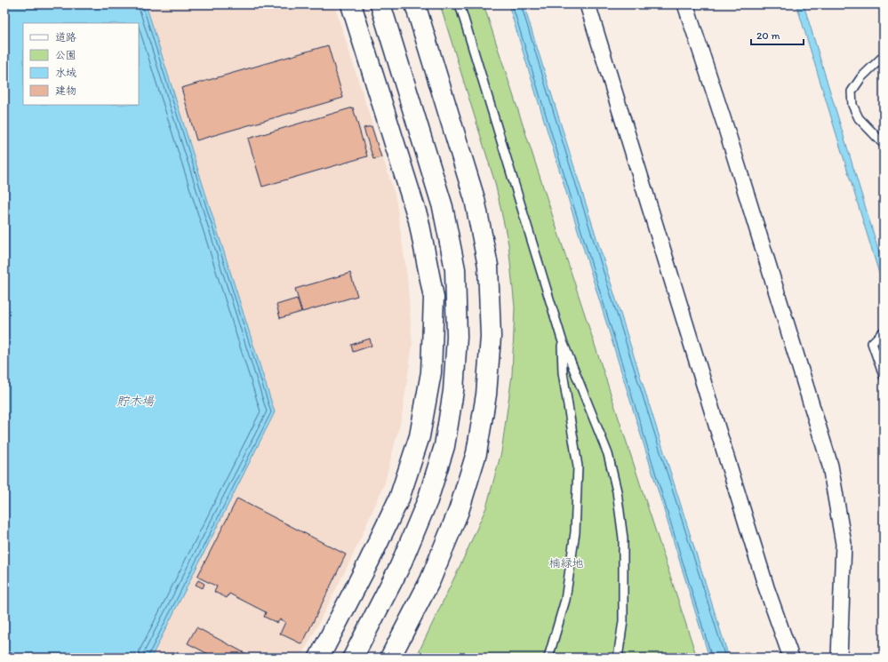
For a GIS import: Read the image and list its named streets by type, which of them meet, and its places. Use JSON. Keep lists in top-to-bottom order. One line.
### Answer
{"water":["貯木場"],"parks":["楠緑地"],"legend":["道路","公園","水域","建物"],"scale_bar":"20 m"}
